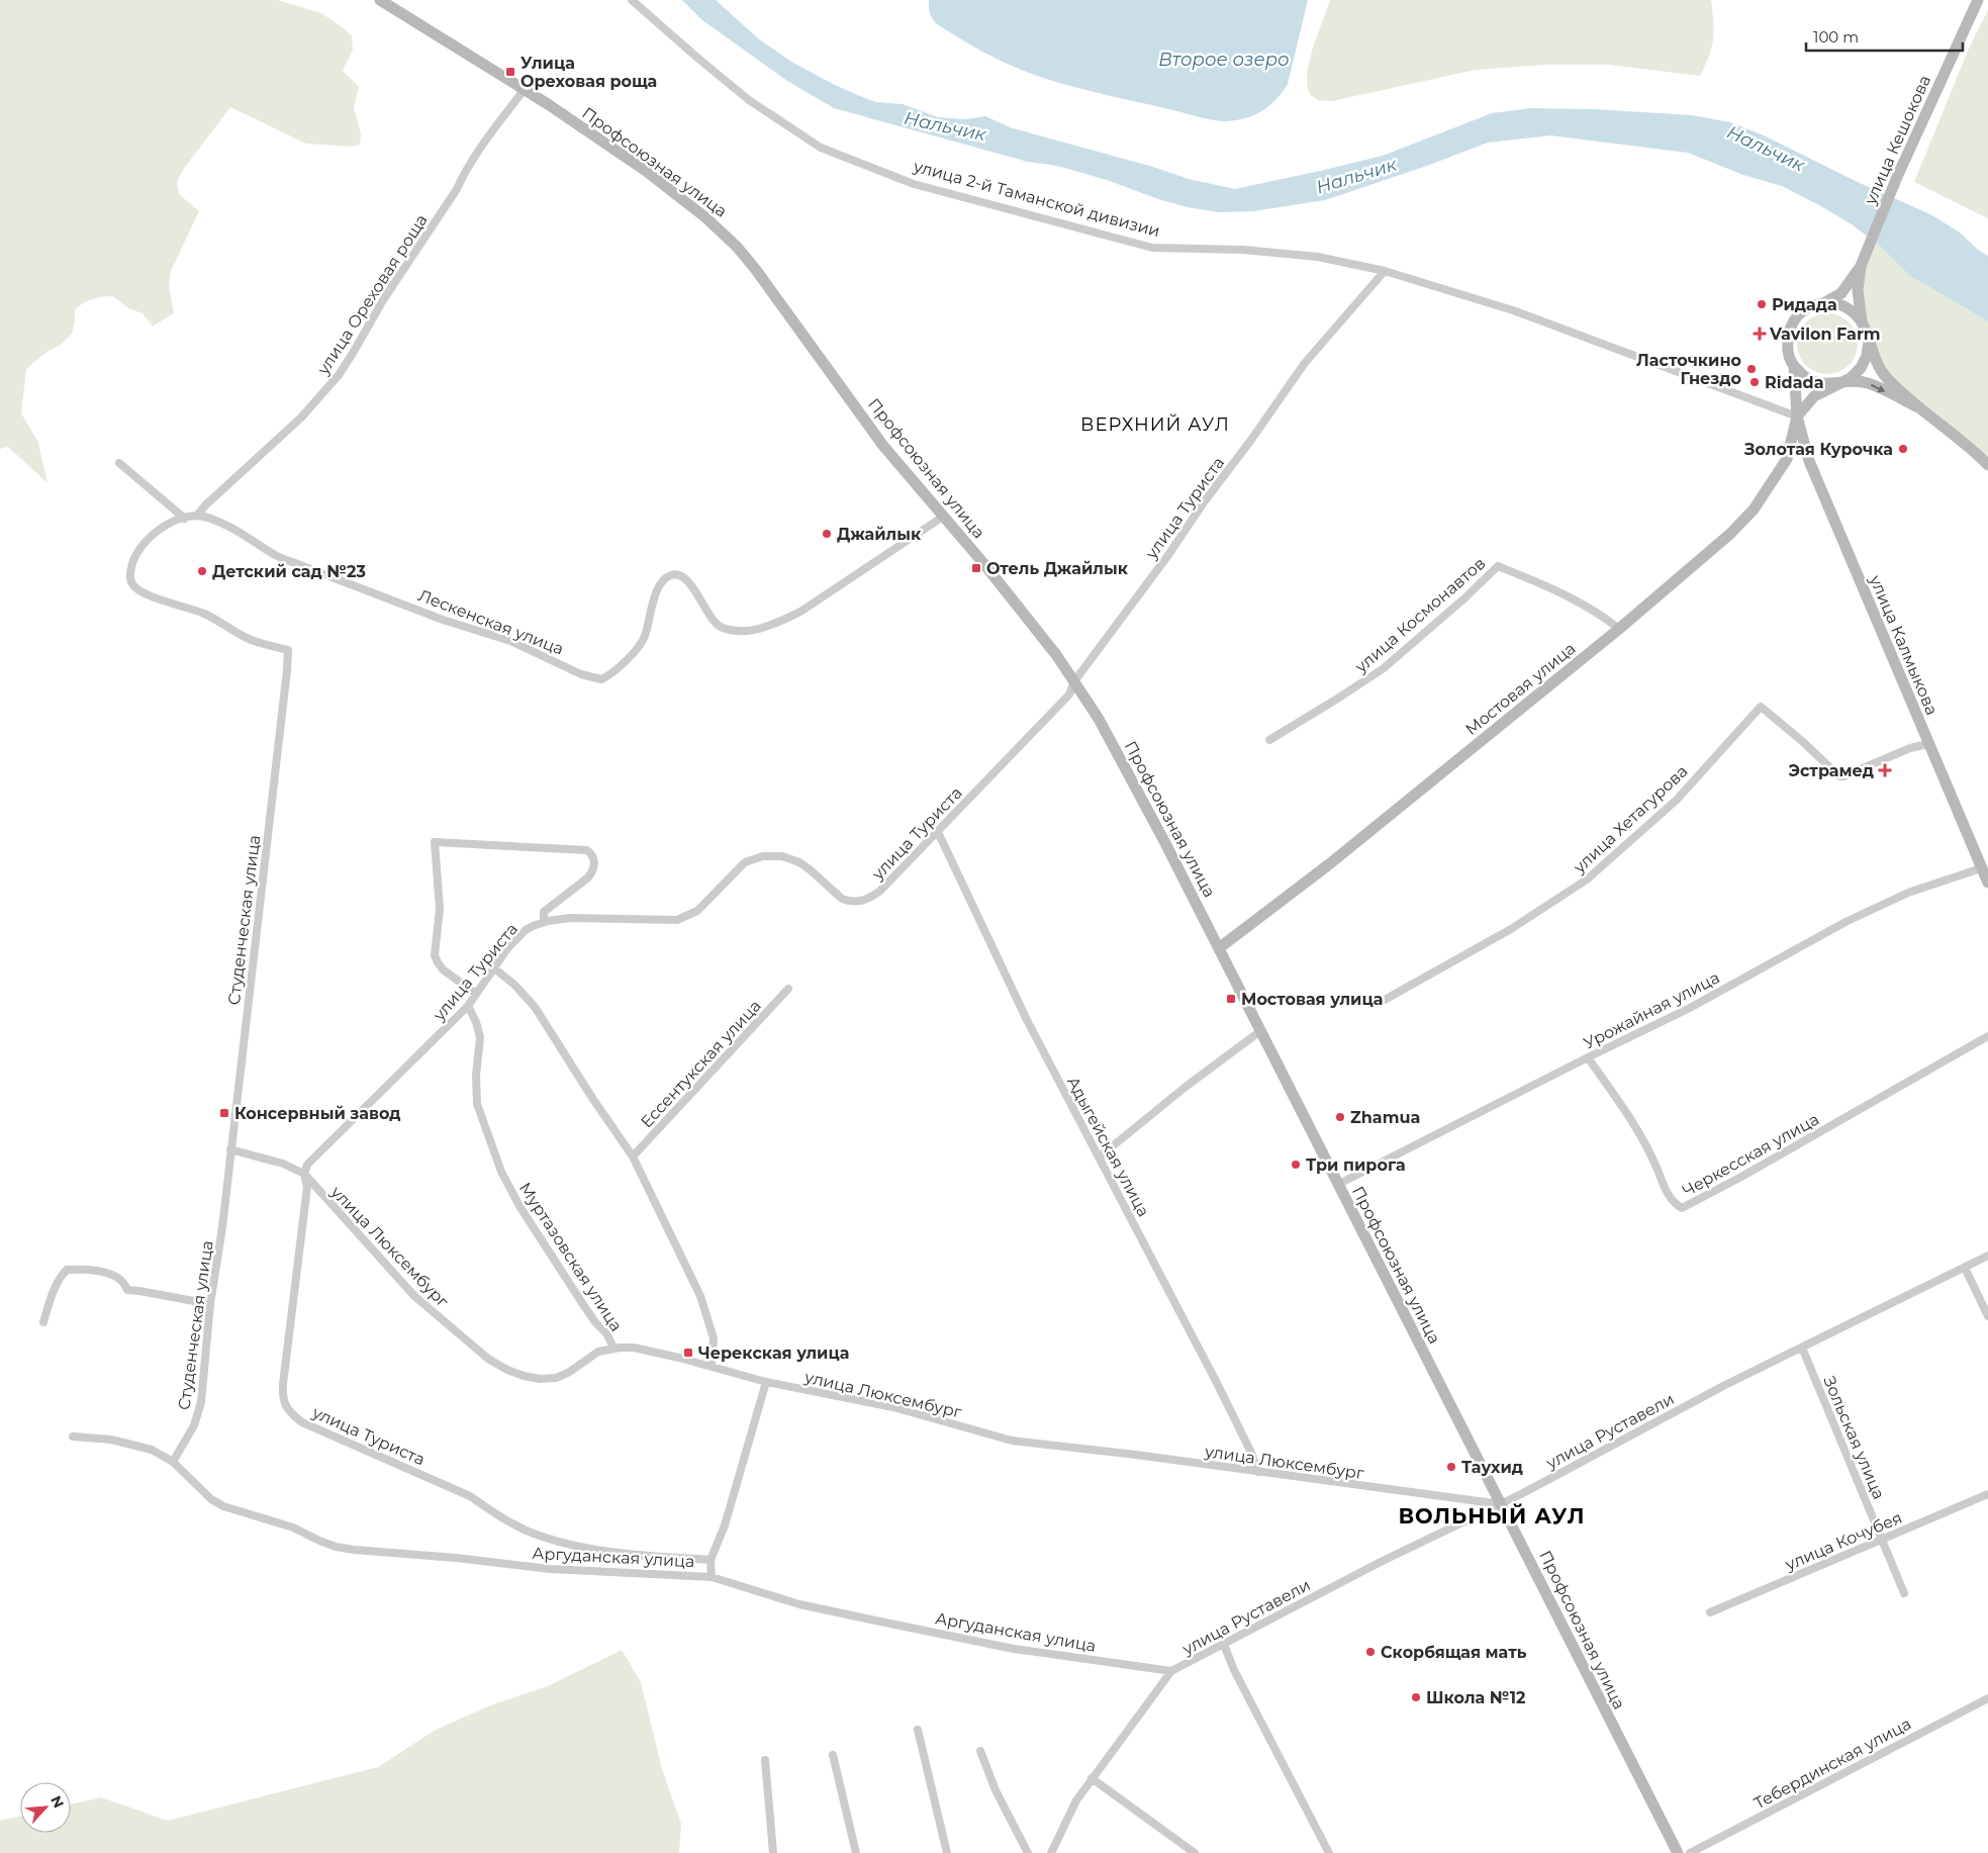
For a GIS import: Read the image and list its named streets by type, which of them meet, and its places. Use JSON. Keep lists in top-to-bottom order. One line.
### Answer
{"streets":{"street":["улица Кешокова","Профсоюзная улица","улица 2-й Таманской дивизии","улица Ореховая роща","улица Туриста","улица Космонавтов","Лескенская улица","улица Калмыкова","Мостовая улица","улица Хетагурова","Студенческая улица","Урожайная улица","Ессентукская улица","Адыгейская улица","Черкесская улица","улица Люксембург","Муртазовская улица","улица Руставели","Зольская улица","улица Кочубея","Аргуданская улица","Тебердинская улица"]},"crossings":[["Профсоюзная улица","улица Ореховая роща"],["Профсоюзная улица","улица Туриста"],["Профсоюзная улица","Лескенская улица"],["Профсоюзная улица","Мостовая улица"],["Профсоюзная улица","Урожайная улица"],["Профсоюзная улица","улица Люксембург"],["Профсоюзная улица","улица Руставели"],["улица 2-й Таманской дивизии","улица Туриста"],["улица 2-й Таманской дивизии","улица Калмыкова"],["улица 2-й Таманской дивизии","Мостовая улица"],["улица Ореховая роща","Лескенская улица"],["улица Ореховая роща","Студенческая улица"],["улица Туриста","Адыгейская улица"],["улица Туриста","улица Люксембург"],["улица Туриста","Муртазовская улица"],["улица Космонавтов","Мостовая улица"],["Лескенская улица","Студенческая улица"],["улица Калмыкова","Мостовая улица"],["улица Калмыкова","улица Хетагурова"],["улица Калмыкова","Урожайная улица"],["Студенческая улица","улица Люксембург"],["Студенческая улица","Аргуданская улица"],["Урожайная улица","Черкесская улица"],["Адыгейская улица","улица Люксембург"],["улица Люксембург","Муртазовская улица"],["улица Люксембург","улица Руставели"],["улица Руставели","Зольская улица"],["улица Руставели","Аргуданская улица"],["Зольская улица","улица Кочубея"]],"districts":["ВЕРХНИЙ АУЛ","ВОЛЬНЫЙ АУЛ"],"water":["Второе озеро","Нальчик"],"places":{"transit":["Улица Ореховая роща","Отель Джайлык","Мостовая улица","Консервный завод","Черекская улица"],"other":["Ридада","Ласточкино Гнездо","Ridada","Золотая Курочка","Джайлык","Детский сад №23","Zhamua","Три пирога","Таухид","Скорбящая мать","Школа №12"],"health":["Vavilon Farm","Эстрамед"]},"scale_bar":"100 m","north":"top right"}
